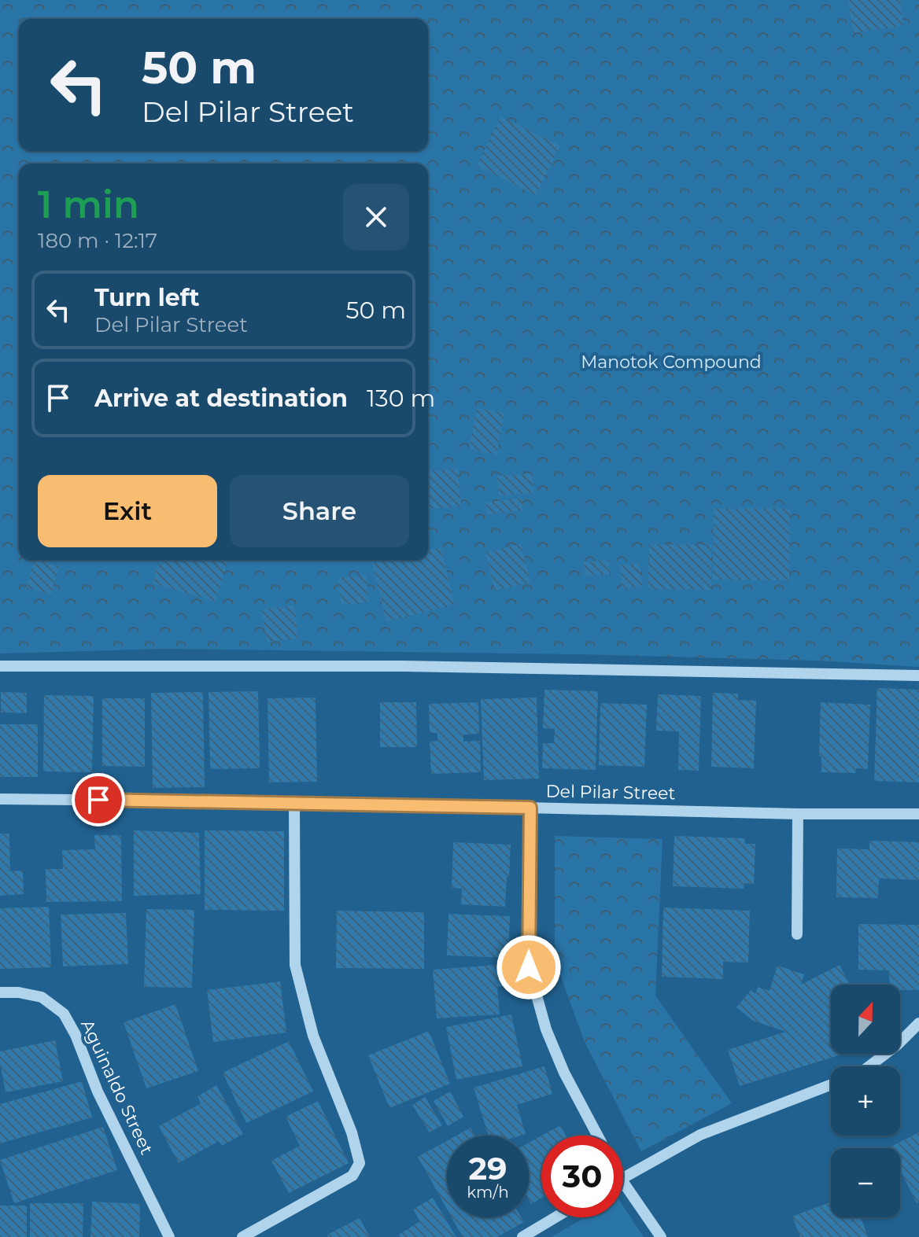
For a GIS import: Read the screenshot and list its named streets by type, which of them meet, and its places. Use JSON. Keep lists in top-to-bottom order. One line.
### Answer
{"streets":{"street":["Del Pilar Street","Aguinaldo Street"]},"parks":["Manotok Compound"],"north":"top","page":{"turn":["50 m","Del Pilar Street"],"heading":["1 min","180 m · 12:17"],"list":[{"name":"Turn left","note":"Del Pilar Street","value":"50 m"},{"name":"Arrive at destination","value":"130 m"}],"buttons":["Exit","Share"],"map_buttons":["+","−"],"speed":"29 km/h","limit":"30"}}
